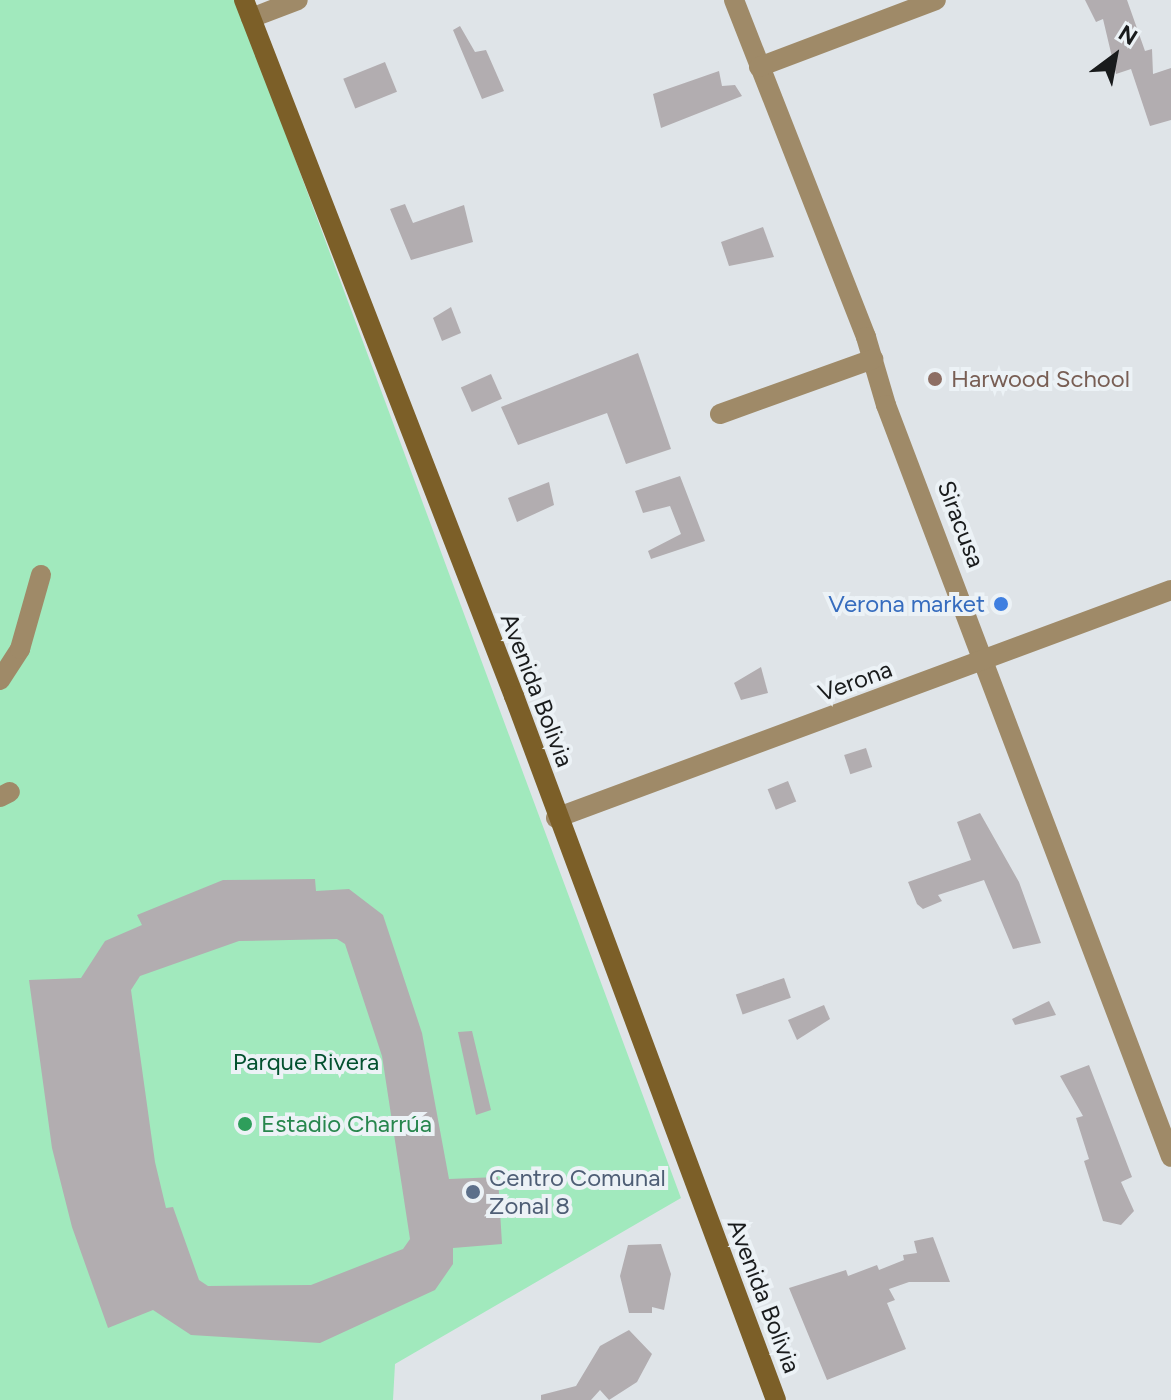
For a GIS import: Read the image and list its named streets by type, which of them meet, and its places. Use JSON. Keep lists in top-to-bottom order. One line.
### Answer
{"streets":{"street":["Siracusa","Verona","Avenida Bolivia"]},"crossings":[["Siracusa","Verona"],["Verona","Avenida Bolivia"]],"parks":["Parque Rivera"],"places":["Harwood School","Verona market","Estadio Charrúa","Centro Comunal Zonal 8"],"north":"top right"}
